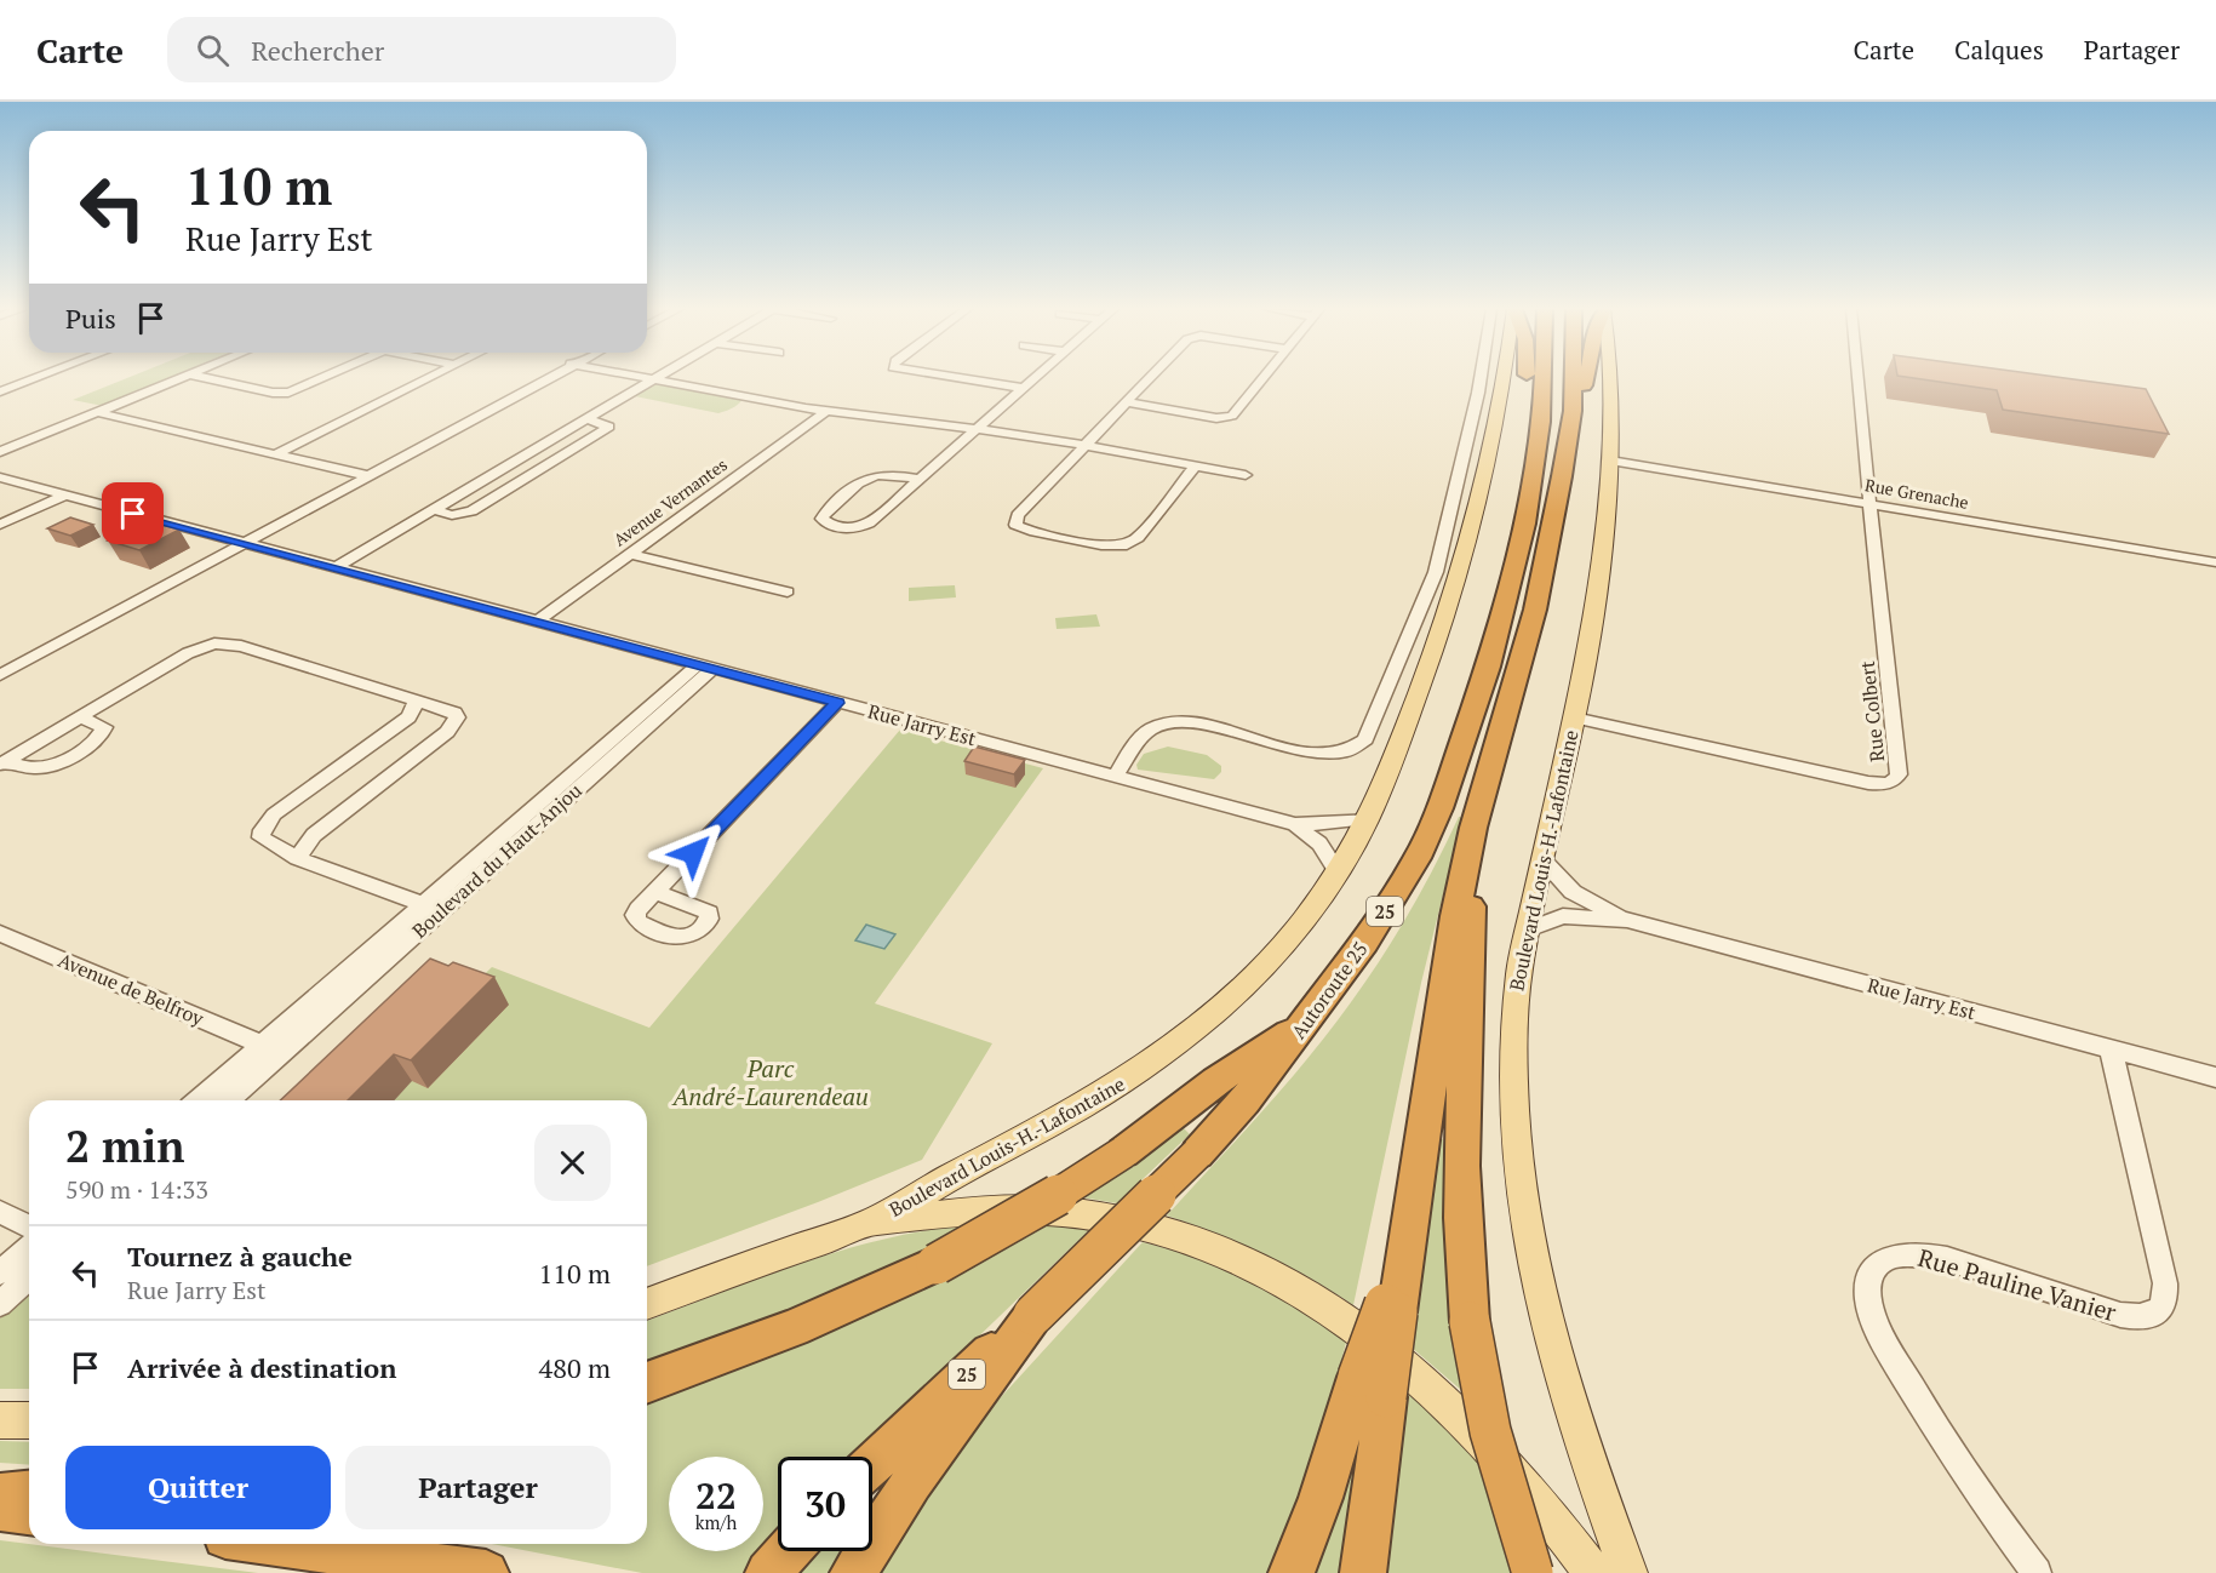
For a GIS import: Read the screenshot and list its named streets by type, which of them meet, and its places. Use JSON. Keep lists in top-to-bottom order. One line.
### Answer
{"streets":{"highway":["25","Autoroute 25"],"main road":["Boulevard Louis-H.-Lafontaine"],"street":["Rue Grenache","Avenue Vernantes","Rue Colbert","Rue Jarry Est","Boulevard du Haut-Anjou","Avenue de Belfroy","Rue Pauline Vanier"]},"crossings":[["Rue Grenache","Rue Colbert"],["Rue Grenache","Boulevard Louis-H.-Lafontaine"],["Avenue Vernantes","Rue Jarry Est"],["Rue Colbert","Boulevard Louis-H.-Lafontaine"],["Rue Jarry Est","Boulevard du Haut-Anjou"],["Rue Jarry Est","Boulevard Louis-H.-Lafontaine"],["Rue Jarry Est","Rue Pauline Vanier"],["Boulevard du Haut-Anjou","Avenue de Belfroy"]],"parks":["Parc André-Laurendeau"],"page":{"header":"Carte","search":"Rechercher","nav":["Carte","Calques","Partager"],"turn":["110 m","Rue Jarry Est"],"then":"Puis","heading":["2 min","590 m · 14:33"],"list":[{"name":"Tournez à gauche","note":"Rue Jarry Est","value":"110 m"},{"name":"Arrivée à destination","value":"480 m"}],"buttons":["Quitter","Partager"],"speed":"22 km/h","limit":"30"}}
